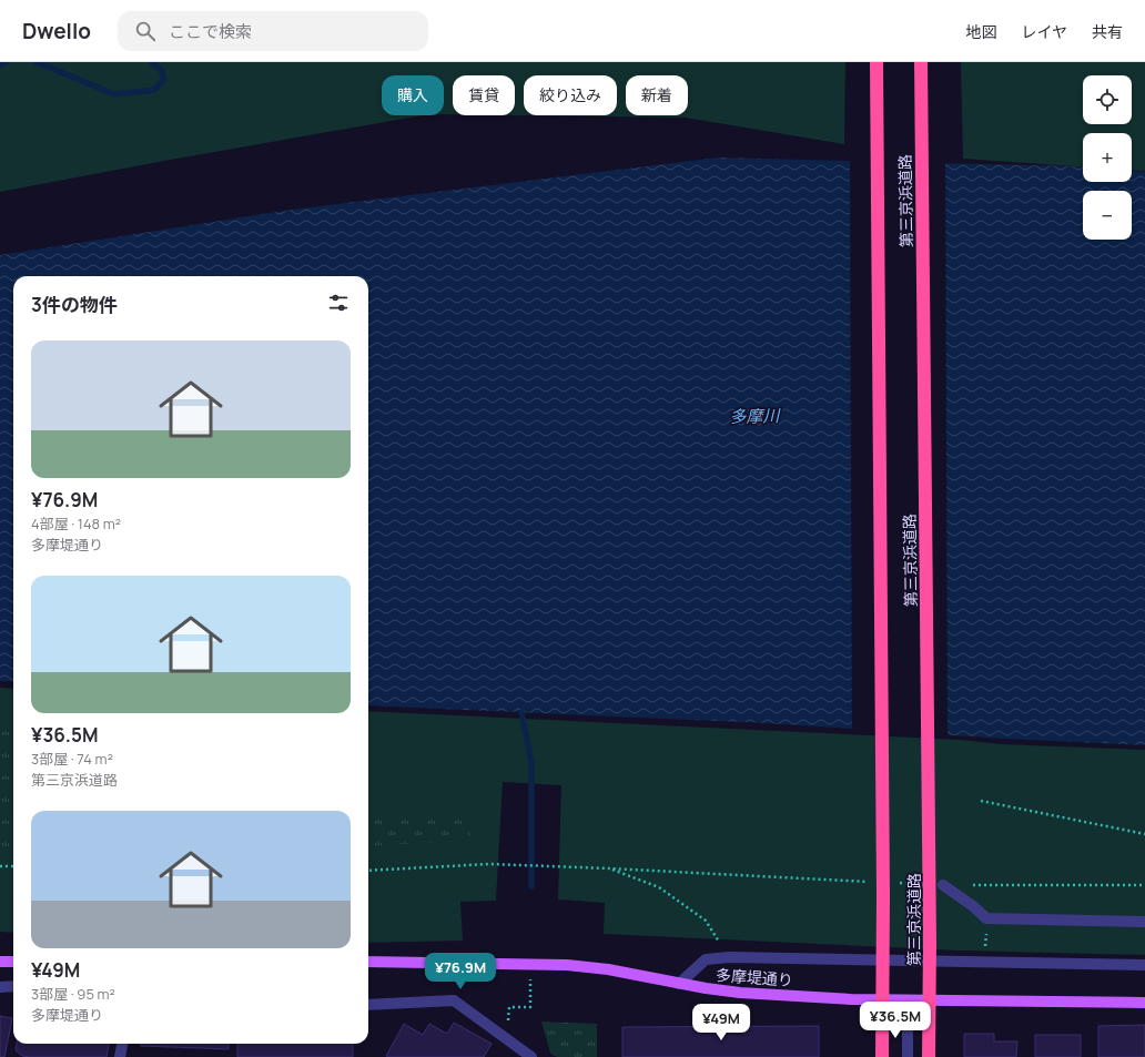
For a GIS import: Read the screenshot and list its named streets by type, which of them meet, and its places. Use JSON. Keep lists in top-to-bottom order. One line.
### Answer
{"streets":{"highway":["第三京浜道路"],"main road":["多摩堤通り"]},"water":["多摩川"],"page":{"header":"Dwello","search":"ここで検索","nav":["地図","レイヤ","共有"],"map_buttons":["+","−"],"chip":["購入","賃貸","絞り込み","新着"],"heading":"3件の物件","list":[{"name":"¥76.9M","note":"4部屋 · 148 m² · 多摩堤通り"},{"name":"¥36.5M","note":"3部屋 · 74 m² · 第三京浜道路"},{"name":"¥49M","note":"3部屋 · 95 m² · 多摩堤通り"}],"price":["¥76.9M","¥36.5M","¥49M"]}}
